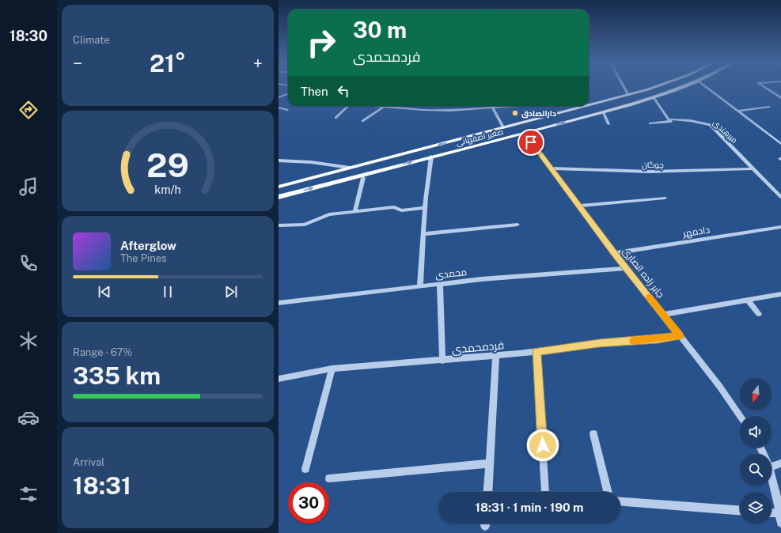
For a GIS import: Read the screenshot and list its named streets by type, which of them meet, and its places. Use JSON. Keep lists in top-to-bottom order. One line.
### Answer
{"streets":{"main road":["صغیر اصفهانی"],"street":["میرهندی","چوگان","دادمهر","جابر زاده انصاری","محمدی","فردمحمدی"]},"crossings":[["میرهندی","چوگان"],["صغیر اصفهانی","جابر زاده انصاری"],["چوگان","جابر زاده انصاری"],["دادمهر","جابر زاده انصاری"],["جابر زاده انصاری","محمدی"],["جابر زاده انصاری","فردمحمدی"]],"places":["دارالصادق"],"north":"bottom","page":{"tabs":"18:30","tile":["Climate",["Range · 67%","335 km"],["Arrival","18:31"]],"turn":["30 m","فردمحمدی"],"heat":["−","21°","+"],"then":"Then","song":["Afterglow","The Pines"],"limit":"30","trip":"18:31 · 1 min · 190 m","gauge":["29","km/h"]}}
